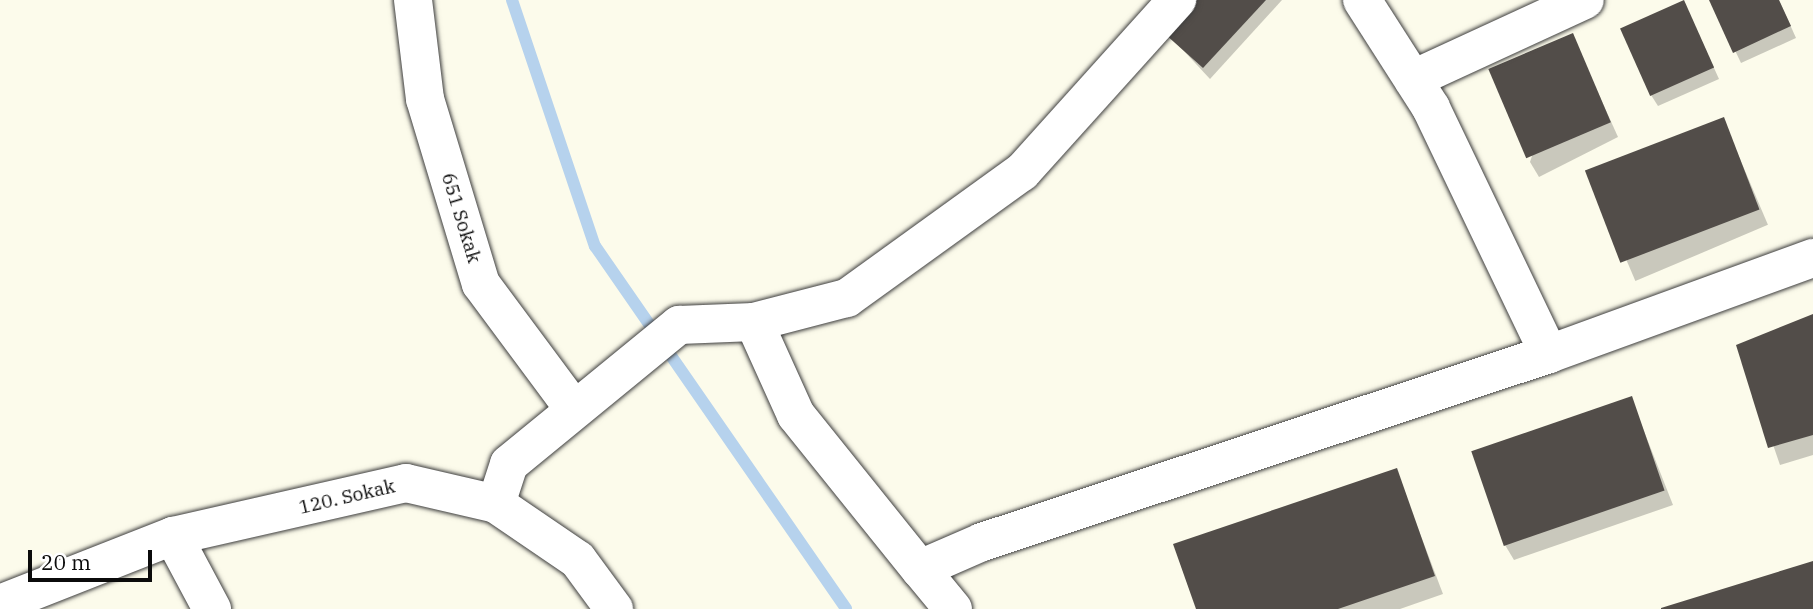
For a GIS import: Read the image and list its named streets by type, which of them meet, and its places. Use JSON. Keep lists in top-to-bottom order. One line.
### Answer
{"streets":{"street":["651 Sokak","120. Sokak"]},"scale_bar":"20 m"}
